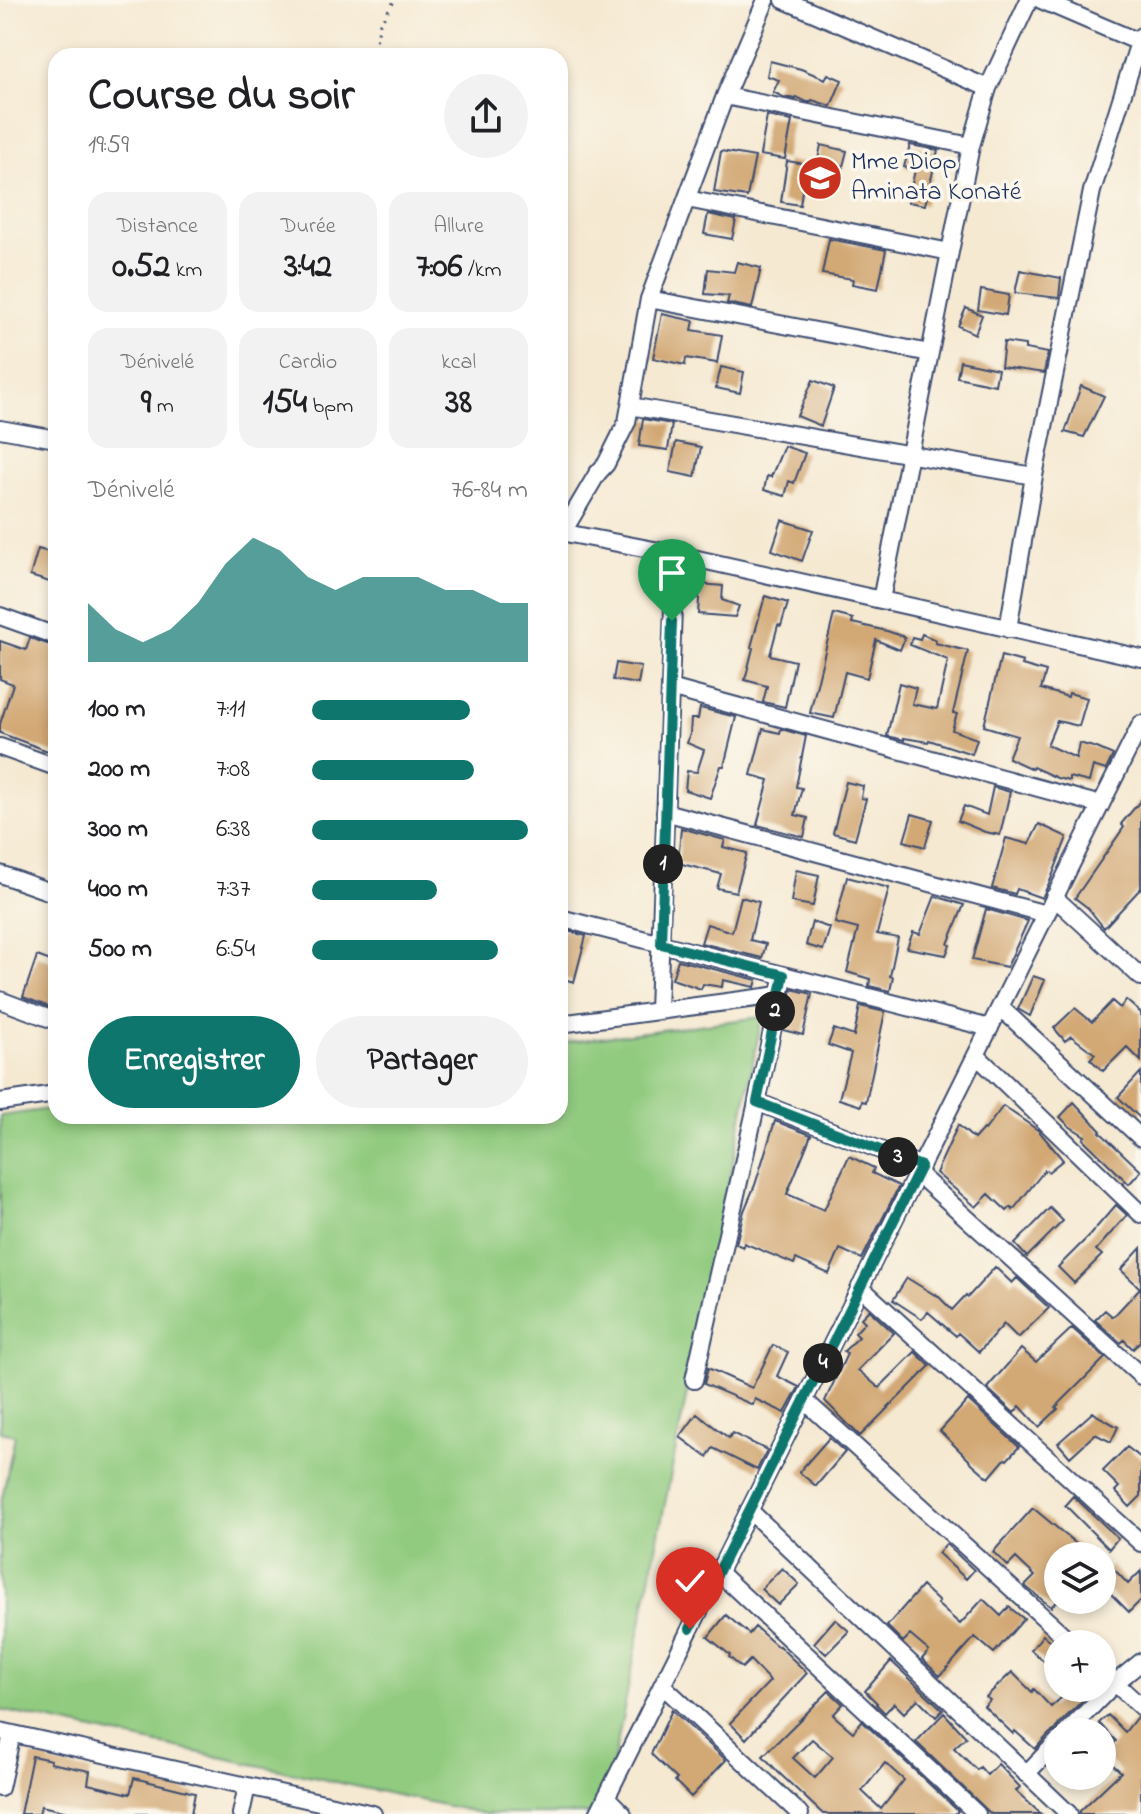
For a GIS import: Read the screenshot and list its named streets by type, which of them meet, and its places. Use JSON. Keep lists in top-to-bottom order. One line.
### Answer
{"places":{"school or university":["Mme Diop Aminata Konaté"]},"page":{"heading":["Course du soir","19:59"],"stats":[["Distance","0.52 km"],["Durée","3:42"],["Allure","7:06 /km"],["Dénivelé","9 m"],["Cardio","154 bpm"],["kcal","38"]],"chart":["Dénivelé","76–84 m"],"list":[{"name":"100 m","note":"7:11"},{"name":"200 m","note":"7:08"},{"name":"300 m","note":"6:38"},{"name":"400 m","note":"7:37"},{"name":"500 m","note":"6:54"}],"pins":["1","2","3","4"],"buttons":["Enregistrer","Partager"],"map_buttons":["+","−"]}}
